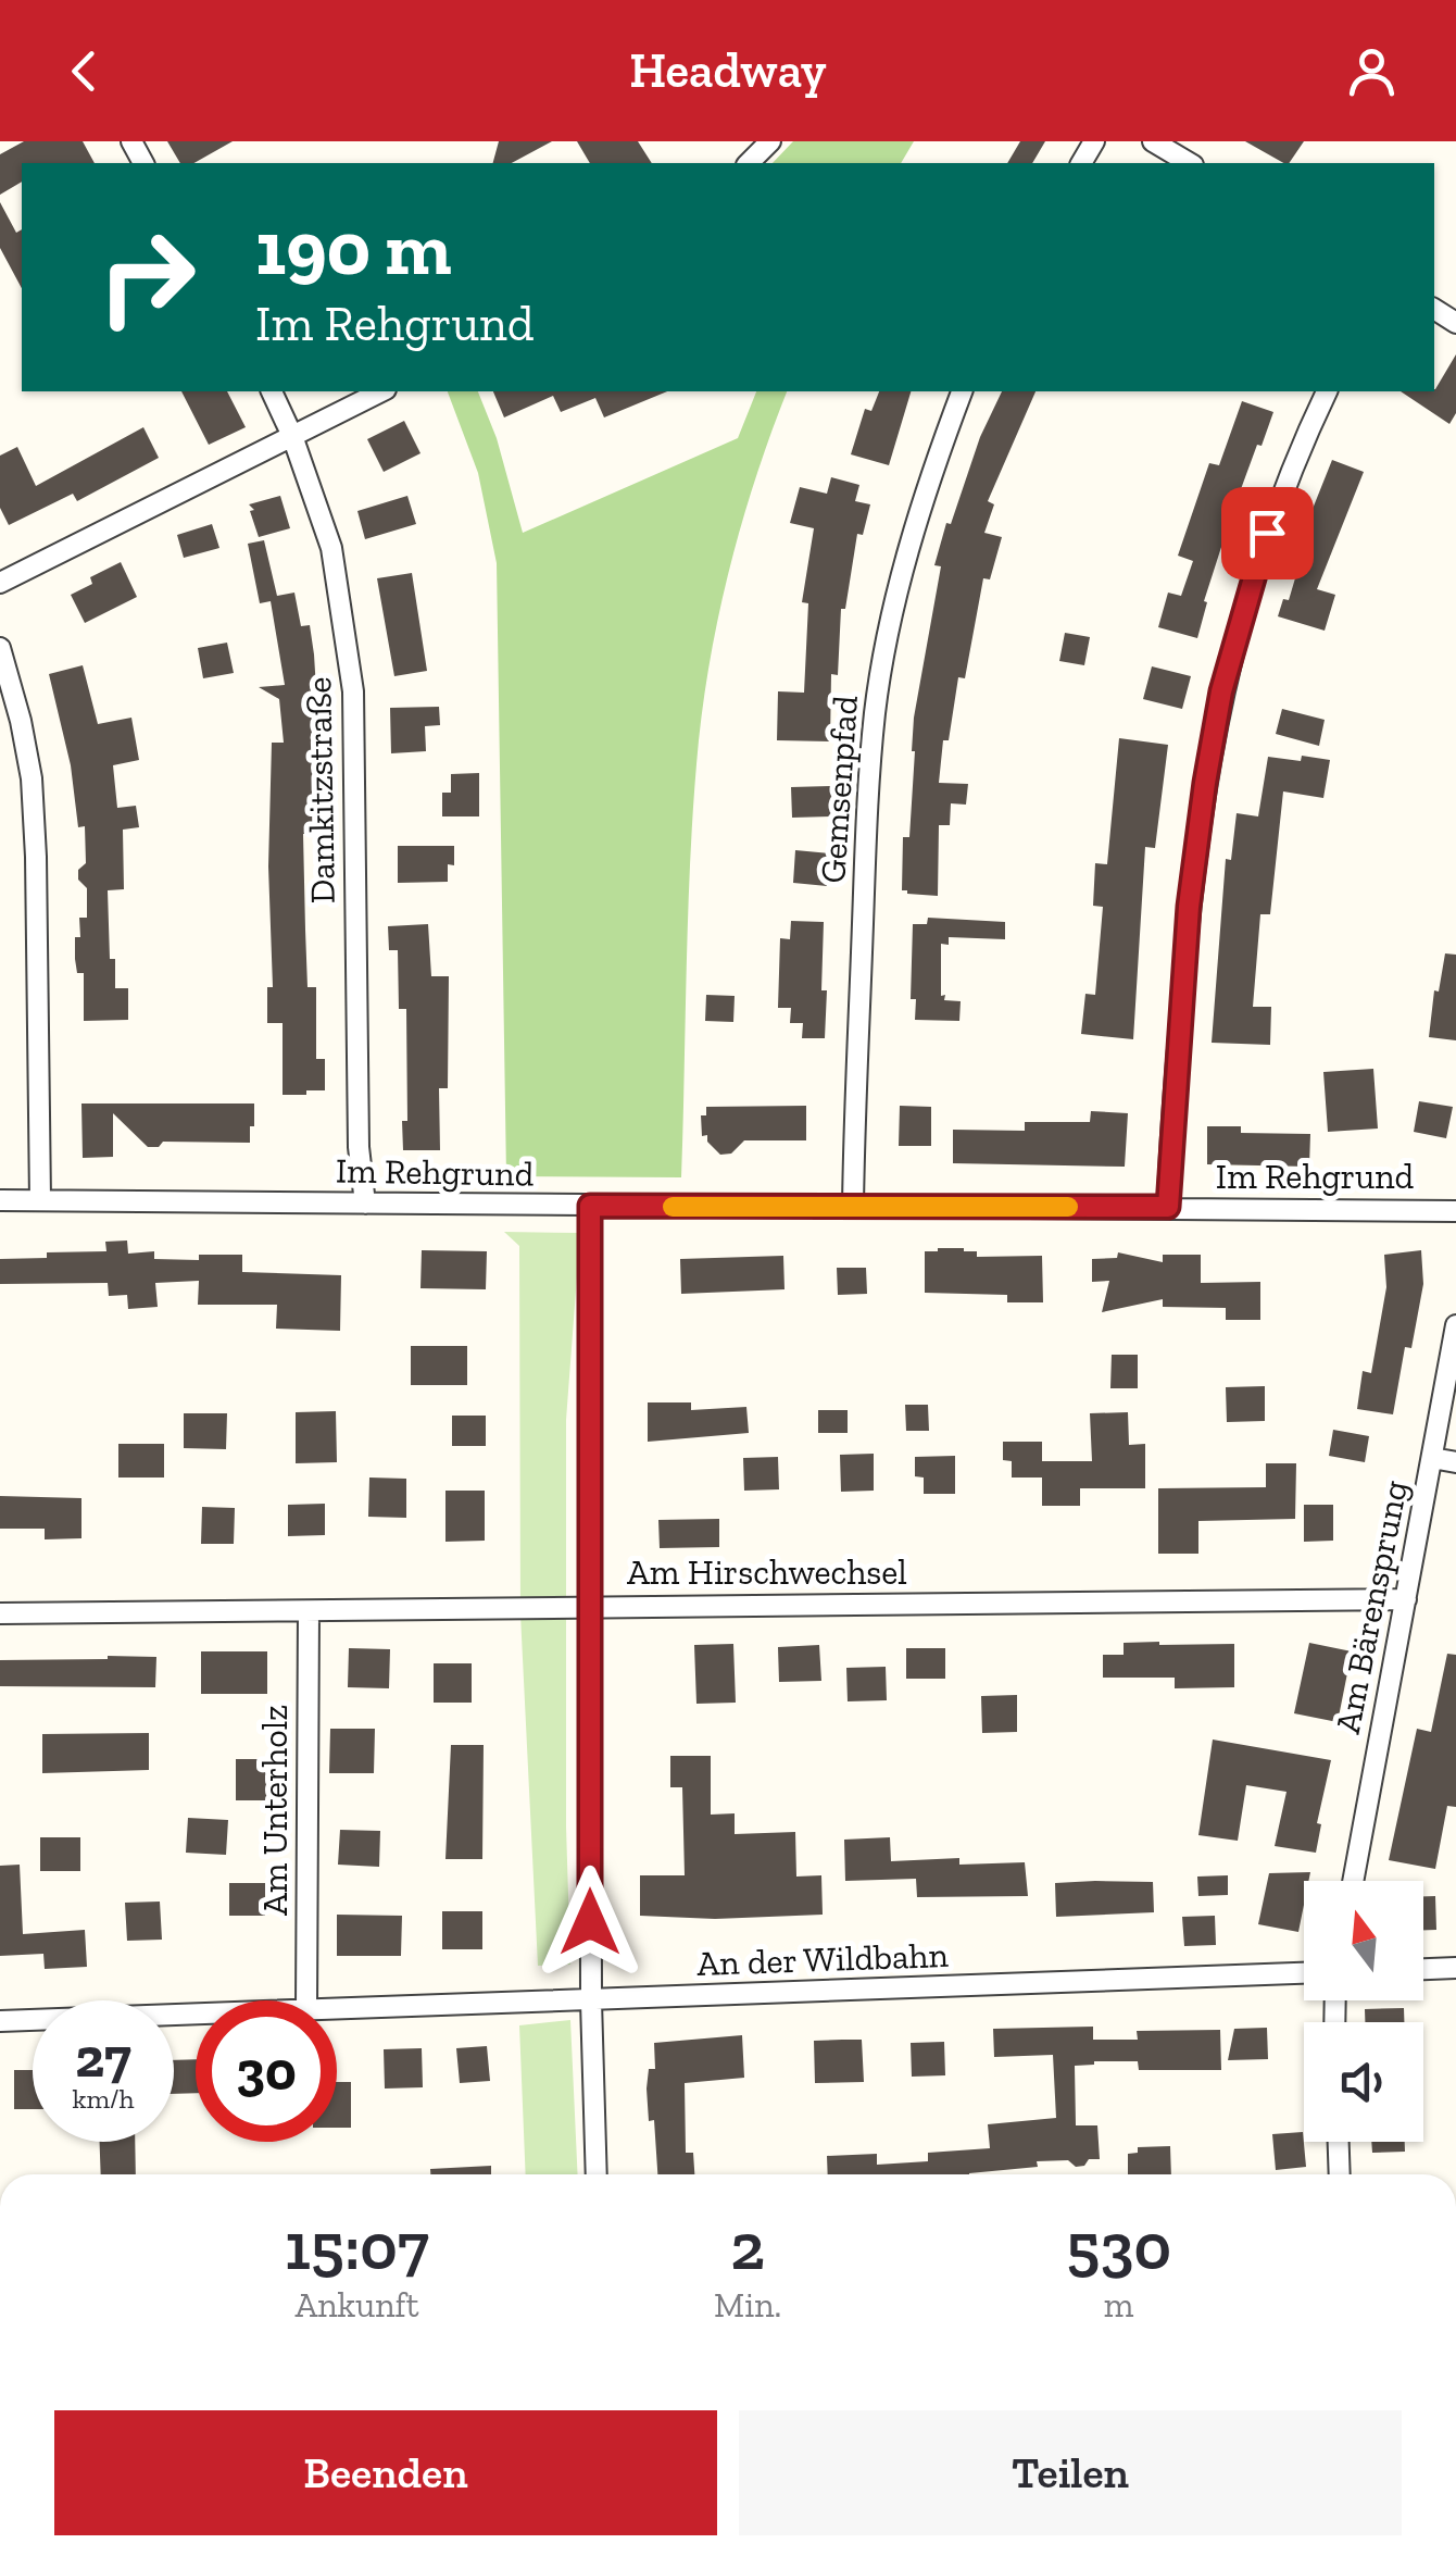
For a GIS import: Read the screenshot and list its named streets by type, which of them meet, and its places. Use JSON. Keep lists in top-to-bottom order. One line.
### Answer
{"streets":{"street":["Gemsenpfad","Damkitzstraße","Im Rehgrund","Am Hirschwechsel","Am Bärensprung","Am Unterholz","An der Wildbahn"]},"crossings":[["Gemsenpfad","Im Rehgrund"],["Damkitzstraße","Im Rehgrund"],["Am Hirschwechsel","Am Bärensprung"],["Am Hirschwechsel","Am Unterholz"]],"north":"top","page":{"header":"Headway","turn":["190 m","Im Rehgrund"],"speed":"27 km/h","limit":"30","eta":["15:07","Ankunft","2","Min.","530","m"],"buttons":["Beenden","Teilen"]}}
